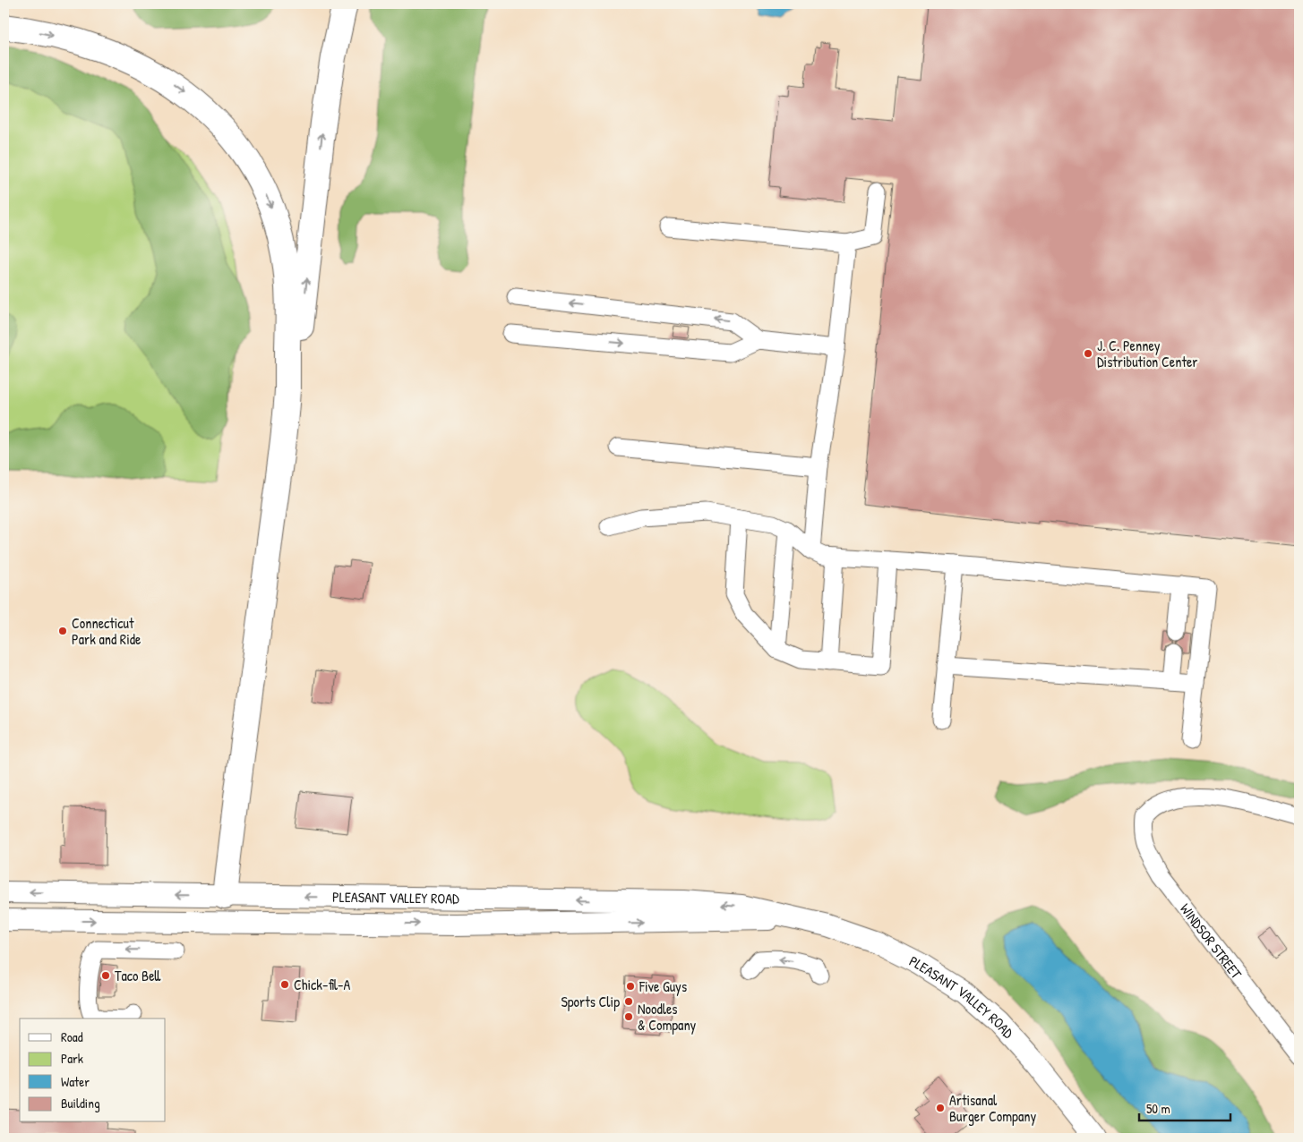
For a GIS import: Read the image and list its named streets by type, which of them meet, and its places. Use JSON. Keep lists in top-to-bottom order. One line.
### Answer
{"streets":{"main road":["PLEASANT VALLEY ROAD"],"street":["WINDSOR STREET"]},"places":["J. C. Penney Distribution Center","Connecticut Park and Ride","Taco Bell","Chick-fil-A","Five Guys","Sports Clip","Noodles & Company","Artisanal Burger Company"],"legend":["Road","Park","Water","Building"],"scale_bar":"50 m"}
